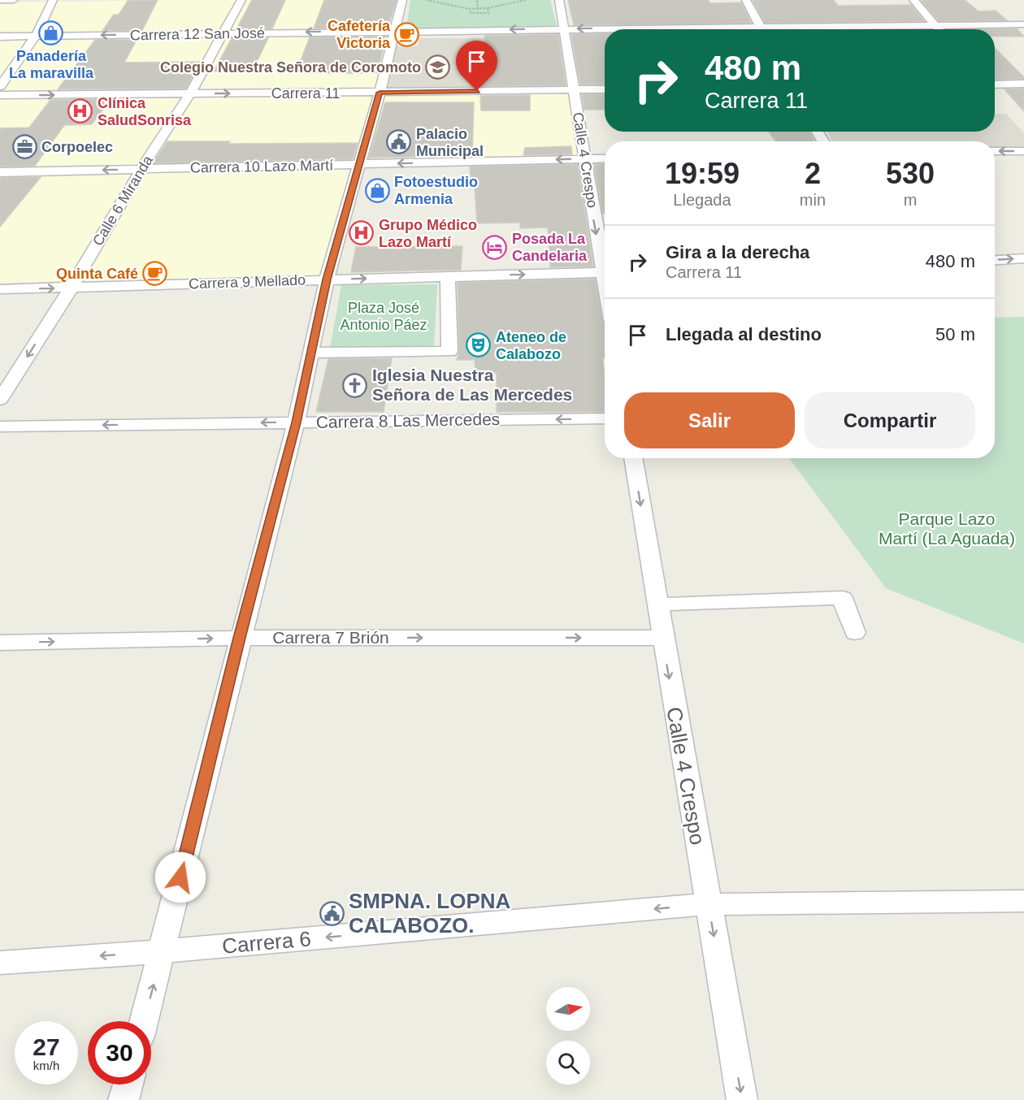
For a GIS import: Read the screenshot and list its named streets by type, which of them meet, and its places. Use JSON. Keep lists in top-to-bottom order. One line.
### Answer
{"streets":{"street":["Carrera 12 San José","Carrera 11","Calle 4 Crespo","Carrera 10 Lazo Martí","Calle 6 Miranda","Carrera 9 Mellado","Carrera 8 Las Mercedes","Carrera 7 Brión","Carrera 6"]},"crossings":[["Carrera 12 San José","Calle 4 Crespo"],["Carrera 12 San José","Calle 6 Miranda"],["Carrera 11","Calle 4 Crespo"],["Carrera 11","Calle 6 Miranda"],["Calle 4 Crespo","Carrera 10 Lazo Martí"],["Calle 4 Crespo","Carrera 7 Brión"],["Calle 4 Crespo","Carrera 6"],["Carrera 10 Lazo Martí","Calle 6 Miranda"],["Calle 6 Miranda","Carrera 9 Mellado"]],"one_way":["Carrera 12 San José","Carrera 11","Calle 4 Crespo","Carrera 10 Lazo Martí","Carrera 9 Mellado","Carrera 8 Las Mercedes","Carrera 7 Brión","Carrera 6"],"parks":["Plaza José Antonio Páez","Parque Lazo Martí (La Aguada)"],"places":{"shop":["Panadería La maravilla","Fotoestudio Armenia"],"cafe":["Cafetería Victoria","Quinta Café"],"school or university":["Colegio Nuestra Señora de Coromoto"],"hospital":["Clínica SaludSonrisa","Grupo Médico Lazo Martí"],"public building":["Palacio Municipal","SMPNA. LOPNA CALABOZO."],"office":["Corpoelec"],"hotel":["Posada La Candelaria"],"theatre":["Ateneo de Calabozo"],"church":["Iglesia Nuestra Señora de Las Mercedes"]},"north":"right","page":{"turn":["480 m","Carrera 11"],"eta":["19:59","Llegada","2","min","530","m"],"list":[{"name":"Gira a la derecha","note":"Carrera 11","value":"480 m"},{"name":"Llegada al destino","value":"50 m"}],"buttons":["Salir","Compartir"],"speed":"27 km/h","limit":"30"}}
